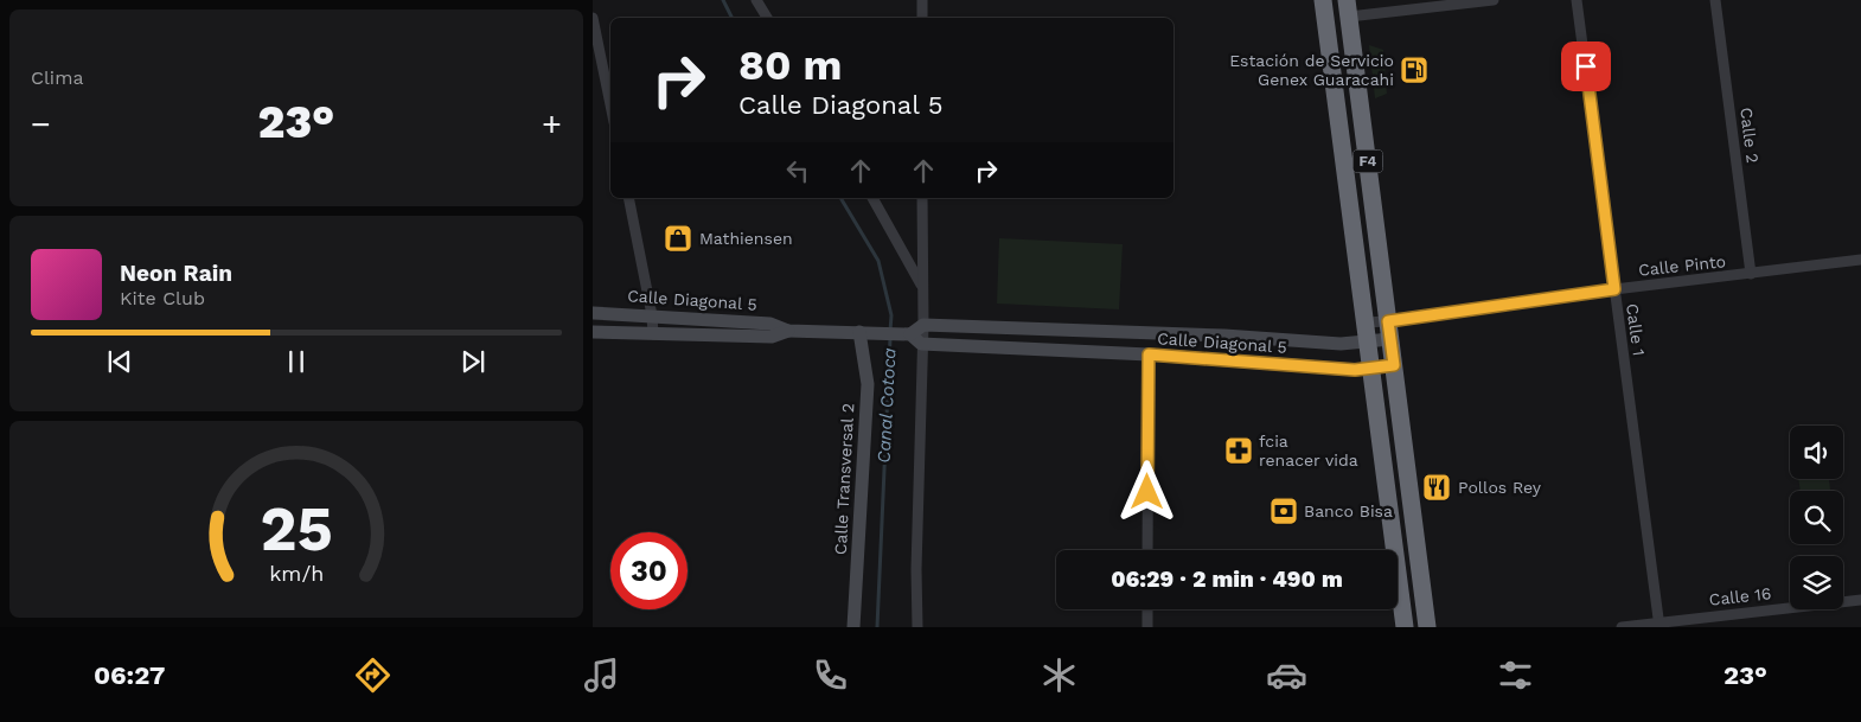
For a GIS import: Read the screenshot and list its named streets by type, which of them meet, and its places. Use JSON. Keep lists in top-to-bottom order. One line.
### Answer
{"streets":{"highway":["F4"],"street":["Calle 2","Calle Pinto","Calle Diagonal 5","Calle 1","Calle Transversal 2","Calle 16"]},"crossings":[["Calle 2","Calle Pinto"],["F4","Calle Pinto"],["F4","Calle Diagonal 5"],["Calle Pinto","Calle Diagonal 5"],["Calle Pinto","Calle 1"],["Calle Diagonal 5","Calle Transversal 2"],["Calle 1","Calle 16"]],"water":["Canal Cotoca"],"places":{"fuel station":["Estación de Servicio Genex Guaracahi"],"shop":["Mathiensen"],"pharmacy":["fcia renacer vida"],"restaurant":["Pollos Rey"],"bank":["Banco Bisa"]},"page":{"tile":"Clima","turn":["80 m","Calle Diagonal 5"],"heat":["−","23°","+"],"song":["Neon Rain","Kite Club"],"limit":"30","trip":"06:29 · 2 min · 490 m","tabs":["06:27","23°"],"gauge":["25","km/h"]}}
